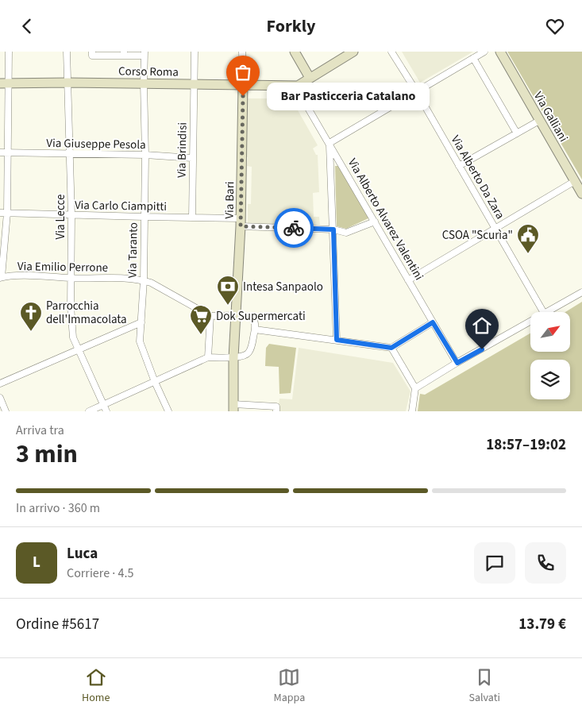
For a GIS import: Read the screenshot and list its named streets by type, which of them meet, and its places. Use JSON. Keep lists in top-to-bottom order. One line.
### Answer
{"streets":{"street":["Corso Roma","Via Galliani","Via Giuseppe Pesola","Via Brindisi","Via Alberto Da Zara","Via Bari","Via Carlo Ciampitti","Via Lecce","Via Alberto Alvarez Valentini","Via Taranto","Via Emilio Perrone"]},"crossings":[["Corso Roma","Via Brindisi"],["Corso Roma","Via Bari"],["Corso Roma","Via Lecce"],["Corso Roma","Via Alberto Alvarez Valentini"],["Corso Roma","Via Taranto"],["Via Giuseppe Pesola","Via Brindisi"],["Via Giuseppe Pesola","Via Lecce"],["Via Giuseppe Pesola","Via Taranto"],["Via Brindisi","Via Carlo Ciampitti"],["Via Bari","Via Carlo Ciampitti"],["Via Carlo Ciampitti","Via Lecce"],["Via Carlo Ciampitti","Via Alberto Alvarez Valentini"],["Via Carlo Ciampitti","Via Taranto"],["Via Lecce","Via Emilio Perrone"],["Via Taranto","Via Emilio Perrone"]],"places":{"other":["Bar Pasticceria Catalano"],"public building":["CSOA \"Scurìa\""],"bank":["Intesa Sanpaolo"],"church":["Parrocchia dell'Immacolata"],"supermarket":["Dok Supermercati"]},"north":"top right","page":{"header":"Forkly","bubble":"Bar Pasticceria Catalano","heading":["3 min","Arriva tra","18:57–19:02"],"panel":["Luca","Corriere · 4.5","Ordine #5617","13.79 €"],"bar":"In arrivo · 360 m","round":"L","tabs":["Home","Mappa","Salvati"]}}
